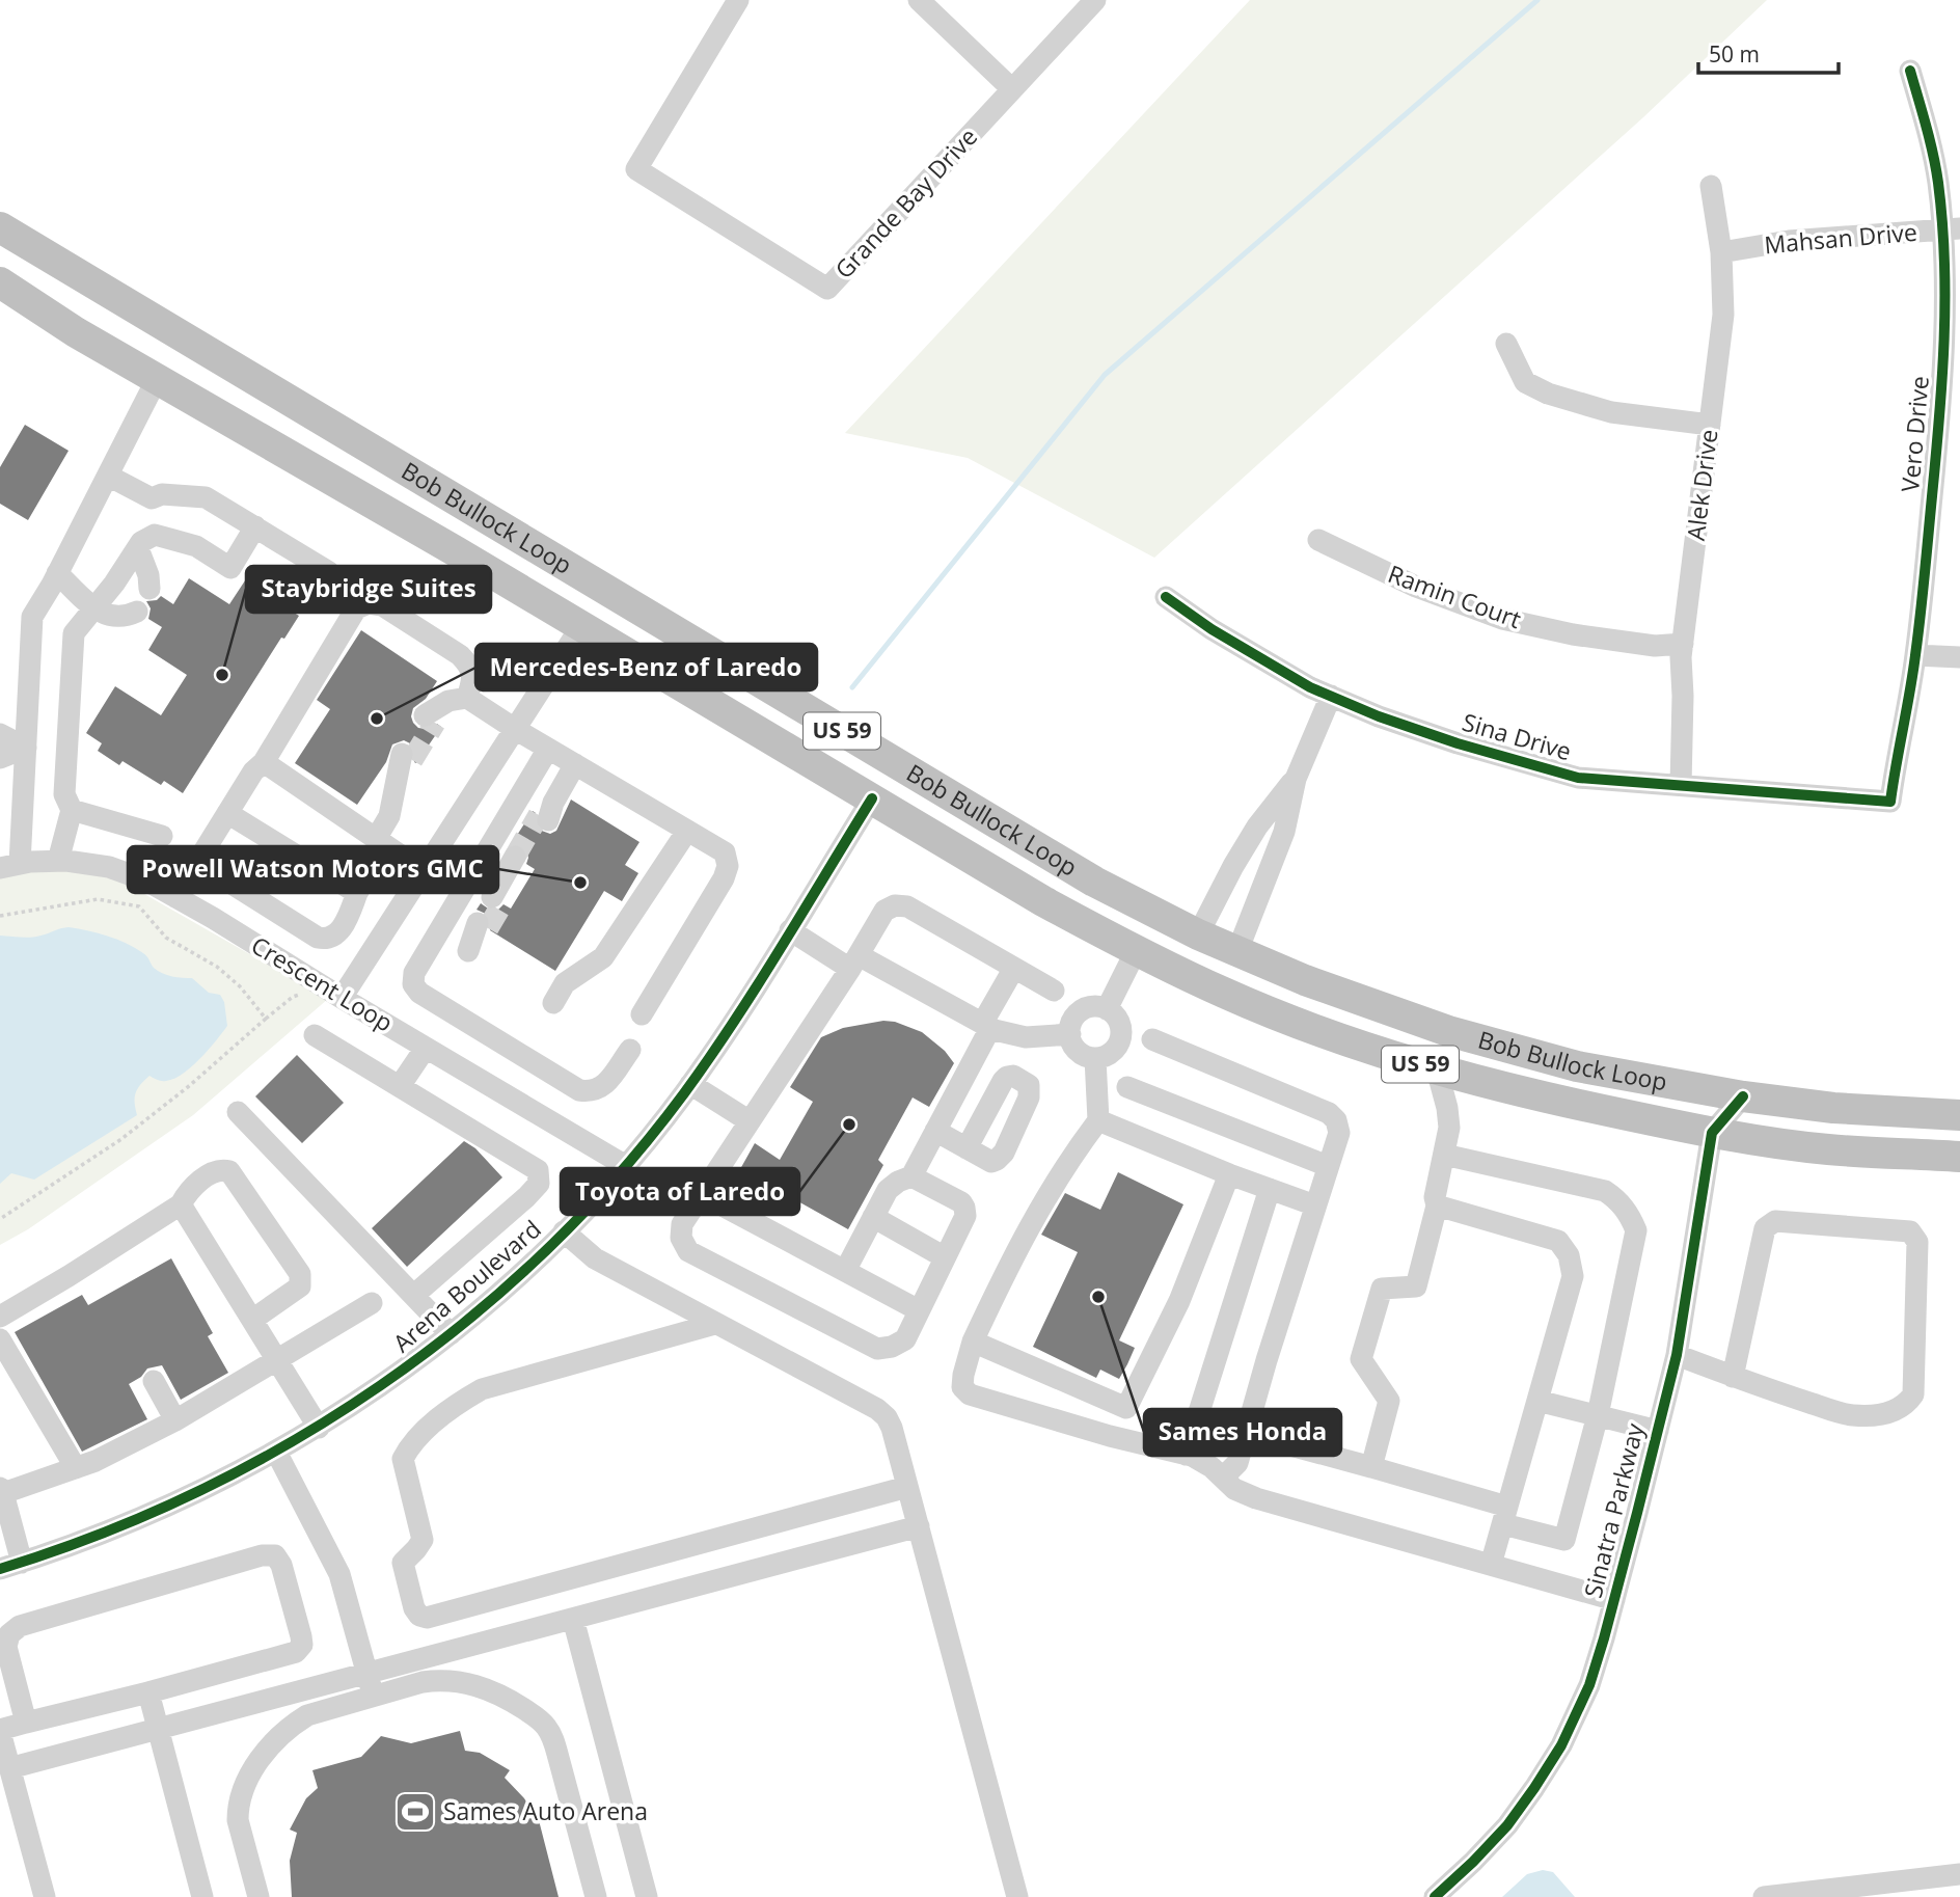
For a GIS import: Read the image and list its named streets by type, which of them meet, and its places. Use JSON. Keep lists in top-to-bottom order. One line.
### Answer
{"streets":{"highway":["Bob Bullock Loop","US 59"],"street":["Grande Bay Drive","Mahsan Drive","Vero Drive","Alek Drive","Ramin Court","Sina Drive","Crescent Loop","Arena Boulevard","Sinatra Parkway"]},"crossings":[["Mahsan Drive","Vero Drive"],["Mahsan Drive","Alek Drive"],["Vero Drive","Sina Drive"],["Alek Drive","Ramin Court"],["Alek Drive","Sina Drive"],["Bob Bullock Loop","Arena Boulevard"],["Bob Bullock Loop","Sinatra Parkway"],["Crescent Loop","Arena Boulevard"]],"places":{"other":["Staybridge Suites","Mercedes-Benz of Laredo","Powell Watson Motors GMC","Toyota of Laredo","Sames Honda"],"sports":["Sames Auto Arena"]},"scale_bar":"50 m"}
